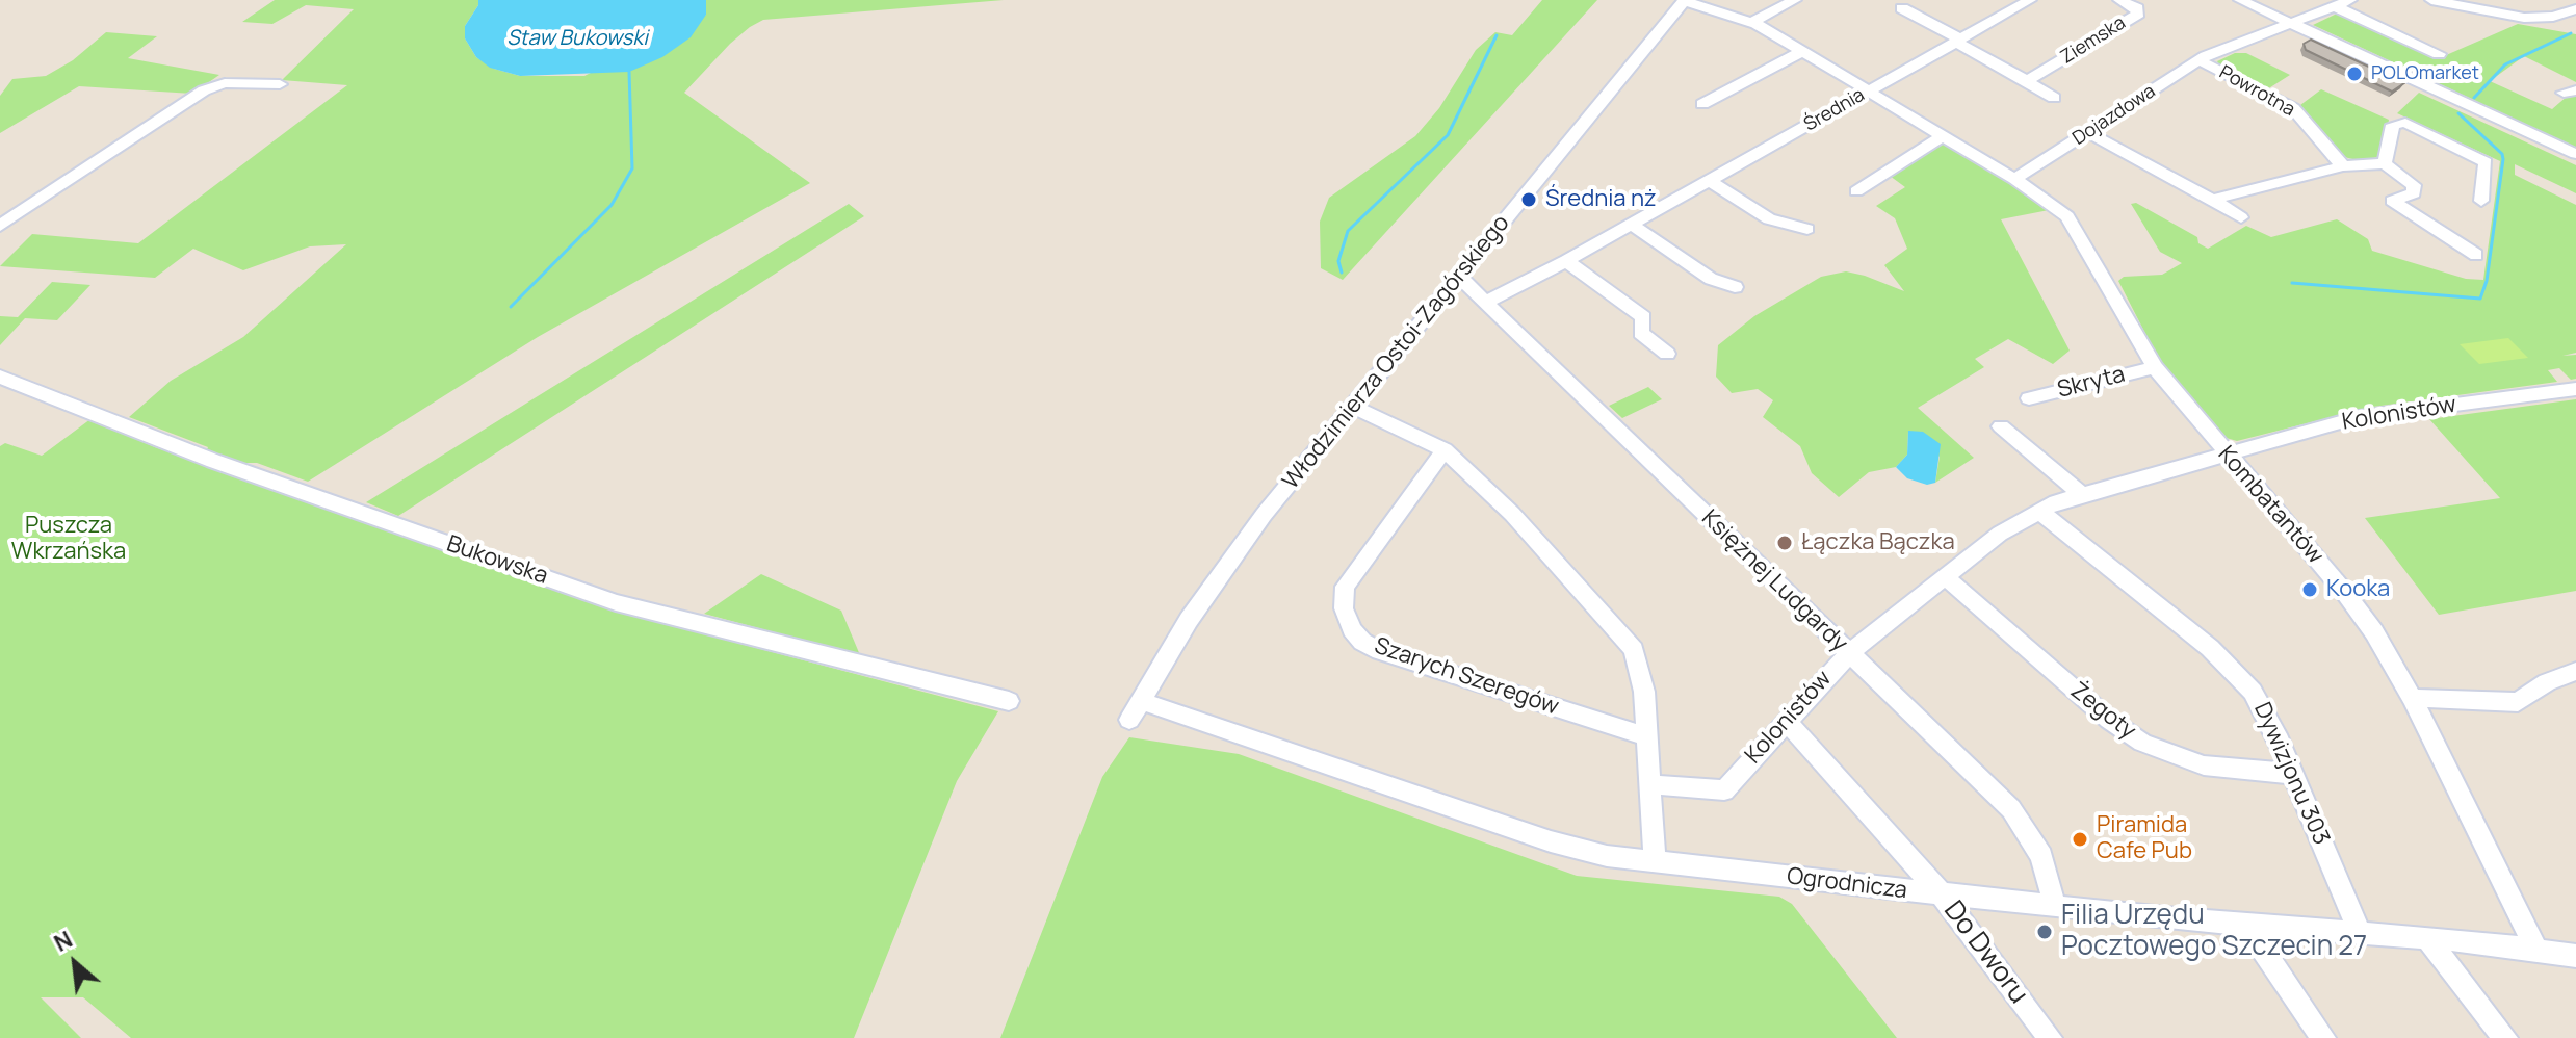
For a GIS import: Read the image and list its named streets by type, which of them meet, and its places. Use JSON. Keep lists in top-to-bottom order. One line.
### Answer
{"streets":{"street":["Ziemska","Powrotna","Średnia","Dojazdowa","Włodzimierza Ostoi-Zagórskiego","Skryta","Kolonistów","Kombatantów","Bukowska","Księżnej Ludgardy","Szarych Szeregów","Żegoty","Dywizjonu 303","Ogrodnicza","Do Dworu"]},"crossings":[["Ziemska","Średnia"],["Powrotna","Dojazdowa"],["Średnia","Księżnej Ludgardy"],["Dojazdowa","Kombatantów"],["Włodzimierza Ostoi-Zagórskiego","Księżnej Ludgardy"],["Włodzimierza Ostoi-Zagórskiego","Ogrodnicza"],["Skryta","Kombatantów"],["Kolonistów","Kombatantów"],["Kolonistów","Księżnej Ludgardy"],["Kolonistów","Żegoty"],["Kolonistów","Dywizjonu 303"],["Kolonistów","Do Dworu"],["Kombatantów","Ogrodnicza"],["Księżnej Ludgardy","Ogrodnicza"],["Żegoty","Dywizjonu 303"],["Dywizjonu 303","Ogrodnicza"],["Ogrodnicza","Do Dworu"]],"water":["Staw Bukowski"],"parks":["Puszcza Wkrzańska"],"places":["POLOmarket","Średnia nż","Łączka Bączka","Kooka","Piramida Cafe Pub","Filia Urzędu Pocztowego Szczecin 27"],"north":"top left"}
